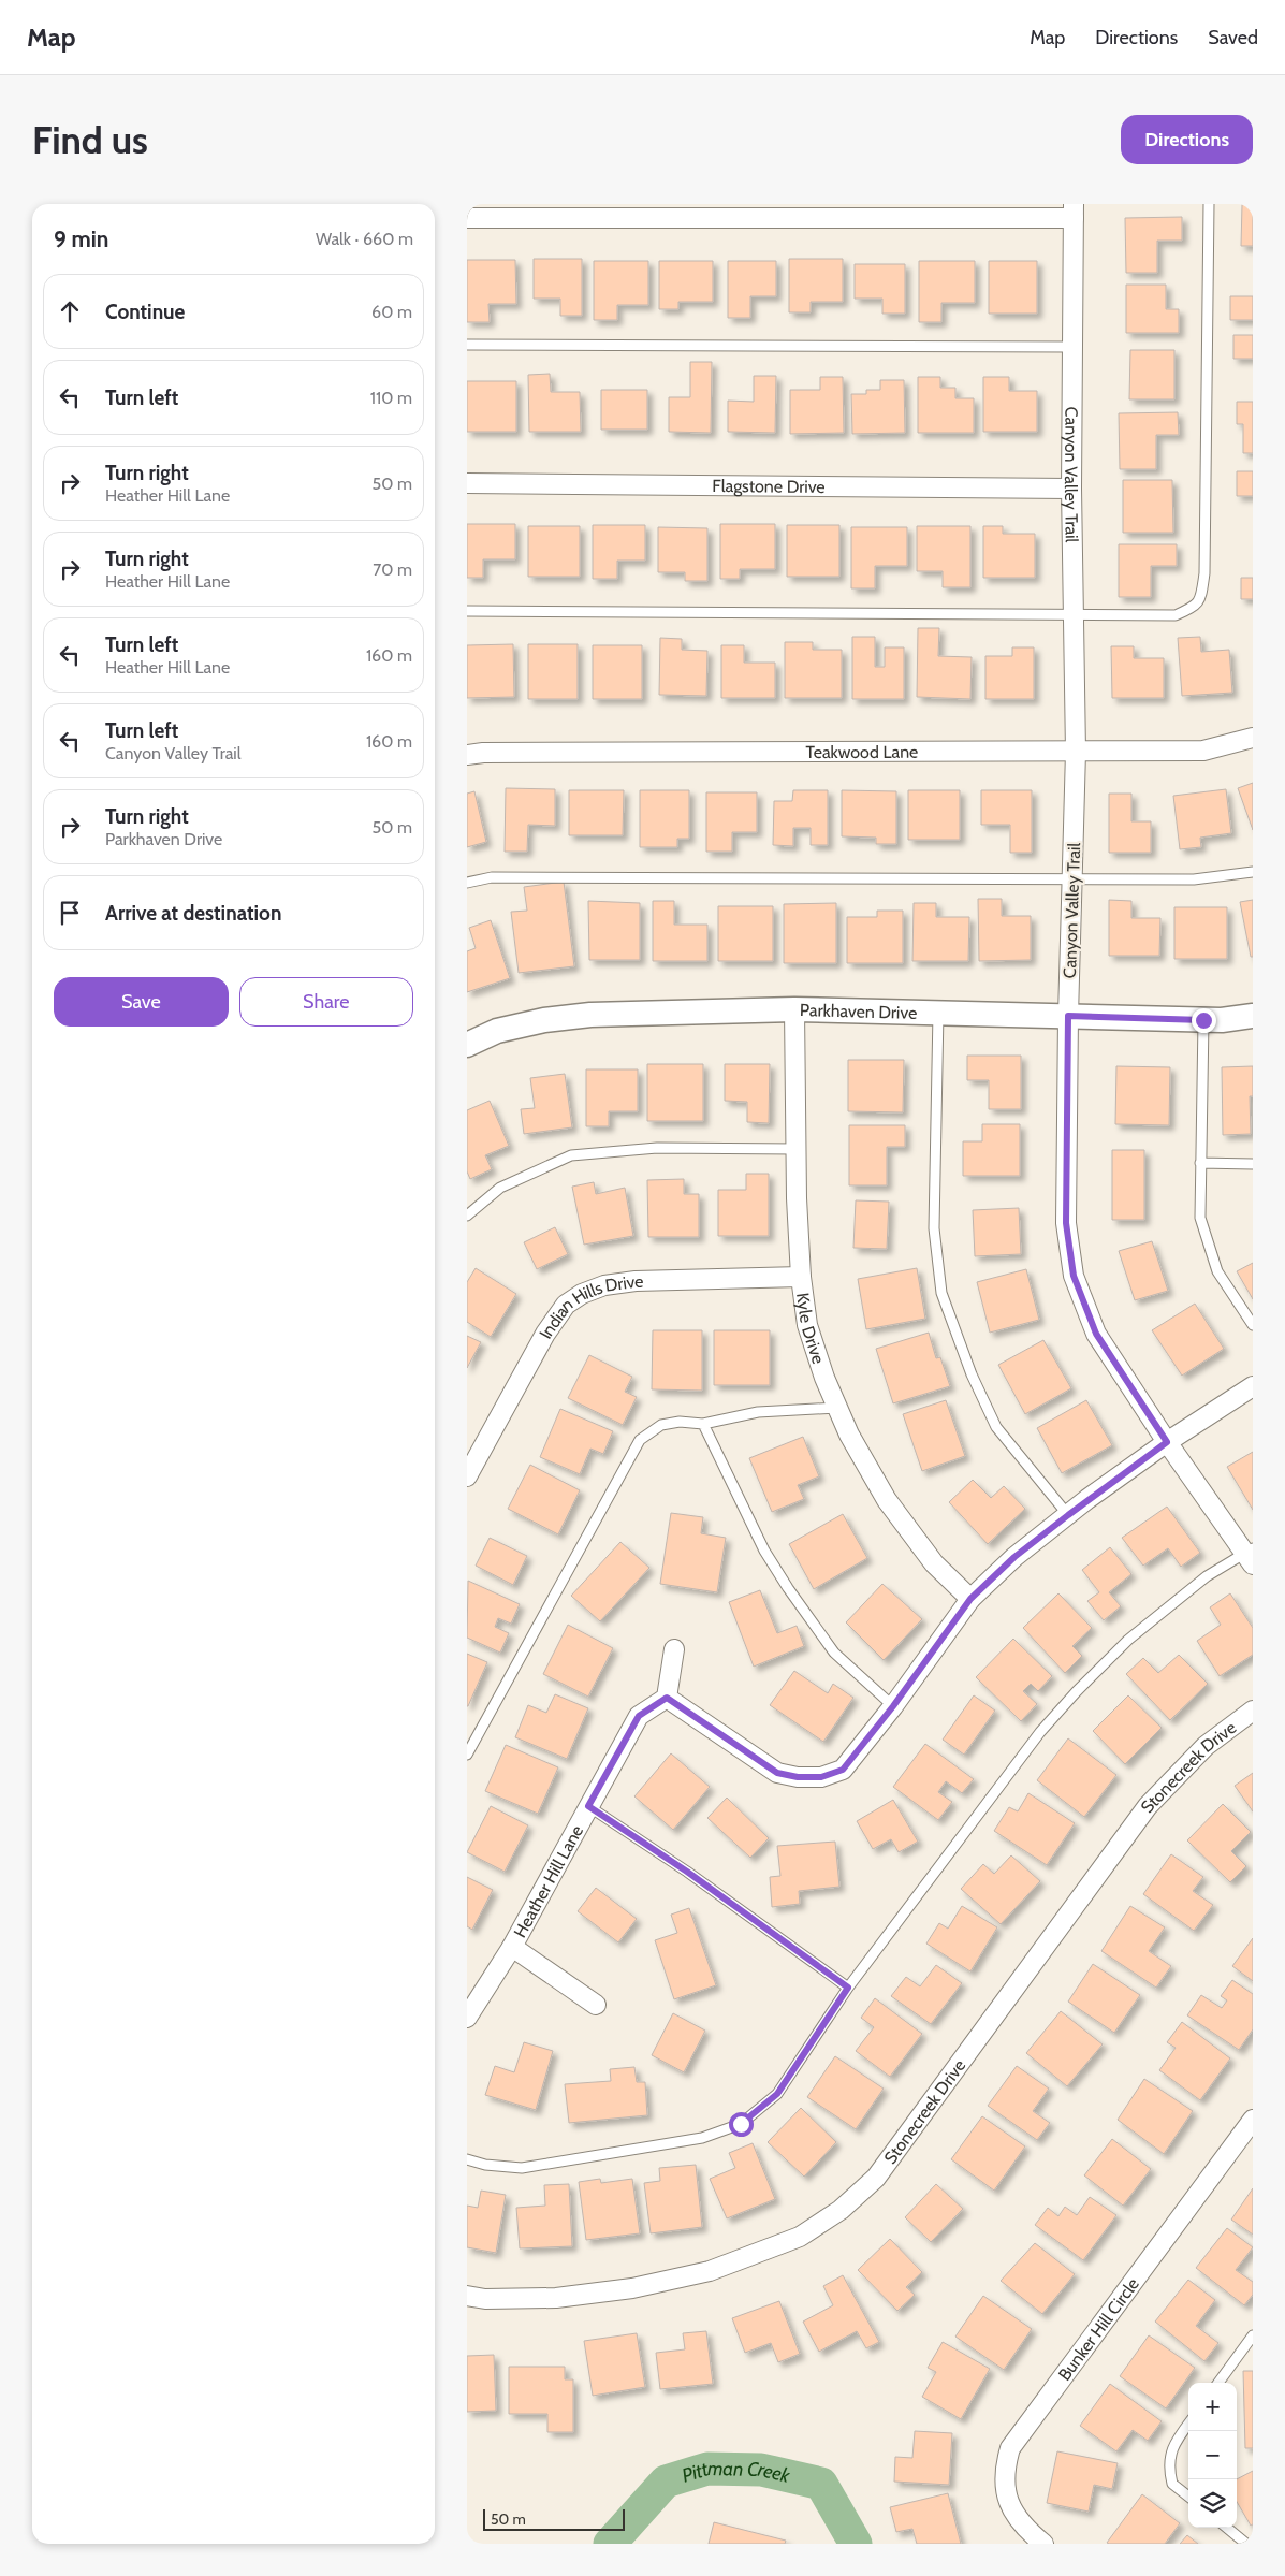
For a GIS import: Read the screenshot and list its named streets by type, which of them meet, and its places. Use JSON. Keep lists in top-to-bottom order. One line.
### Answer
{"streets":{"street":["Canyon Valley Trail","Flagstone Drive","Teakwood Lane","Parkhaven Drive","Indian Hills Drive","Kyle Drive","Stonecreek Drive","Heather Hill Lane","Bunker Hill Circle"]},"crossings":[["Canyon Valley Trail","Flagstone Drive"],["Canyon Valley Trail","Teakwood Lane"],["Canyon Valley Trail","Parkhaven Drive"],["Parkhaven Drive","Kyle Drive"],["Indian Hills Drive","Kyle Drive"]],"water":["Pittman Creek"],"scale_bar":"50 m","page":{"header":"Map","nav":["Map","Directions","Saved"],"buttons":["Directions",["Save","Share"]],"title":"Find us","heading":["9 min","Walk · 660 m"],"list":[["Continue","60 m"],["Turn left","110 m"],["Turn right","Heather Hill Lane","50 m"],["Turn right","Heather Hill Lane","70 m"],["Turn left","Heather Hill Lane","160 m"],["Turn left","Canyon Valley Trail","160 m"],["Turn right","Parkhaven Drive","50 m"],"Arrive at destination"],"map_buttons":["+","−"],"scale":"50 m"}}
